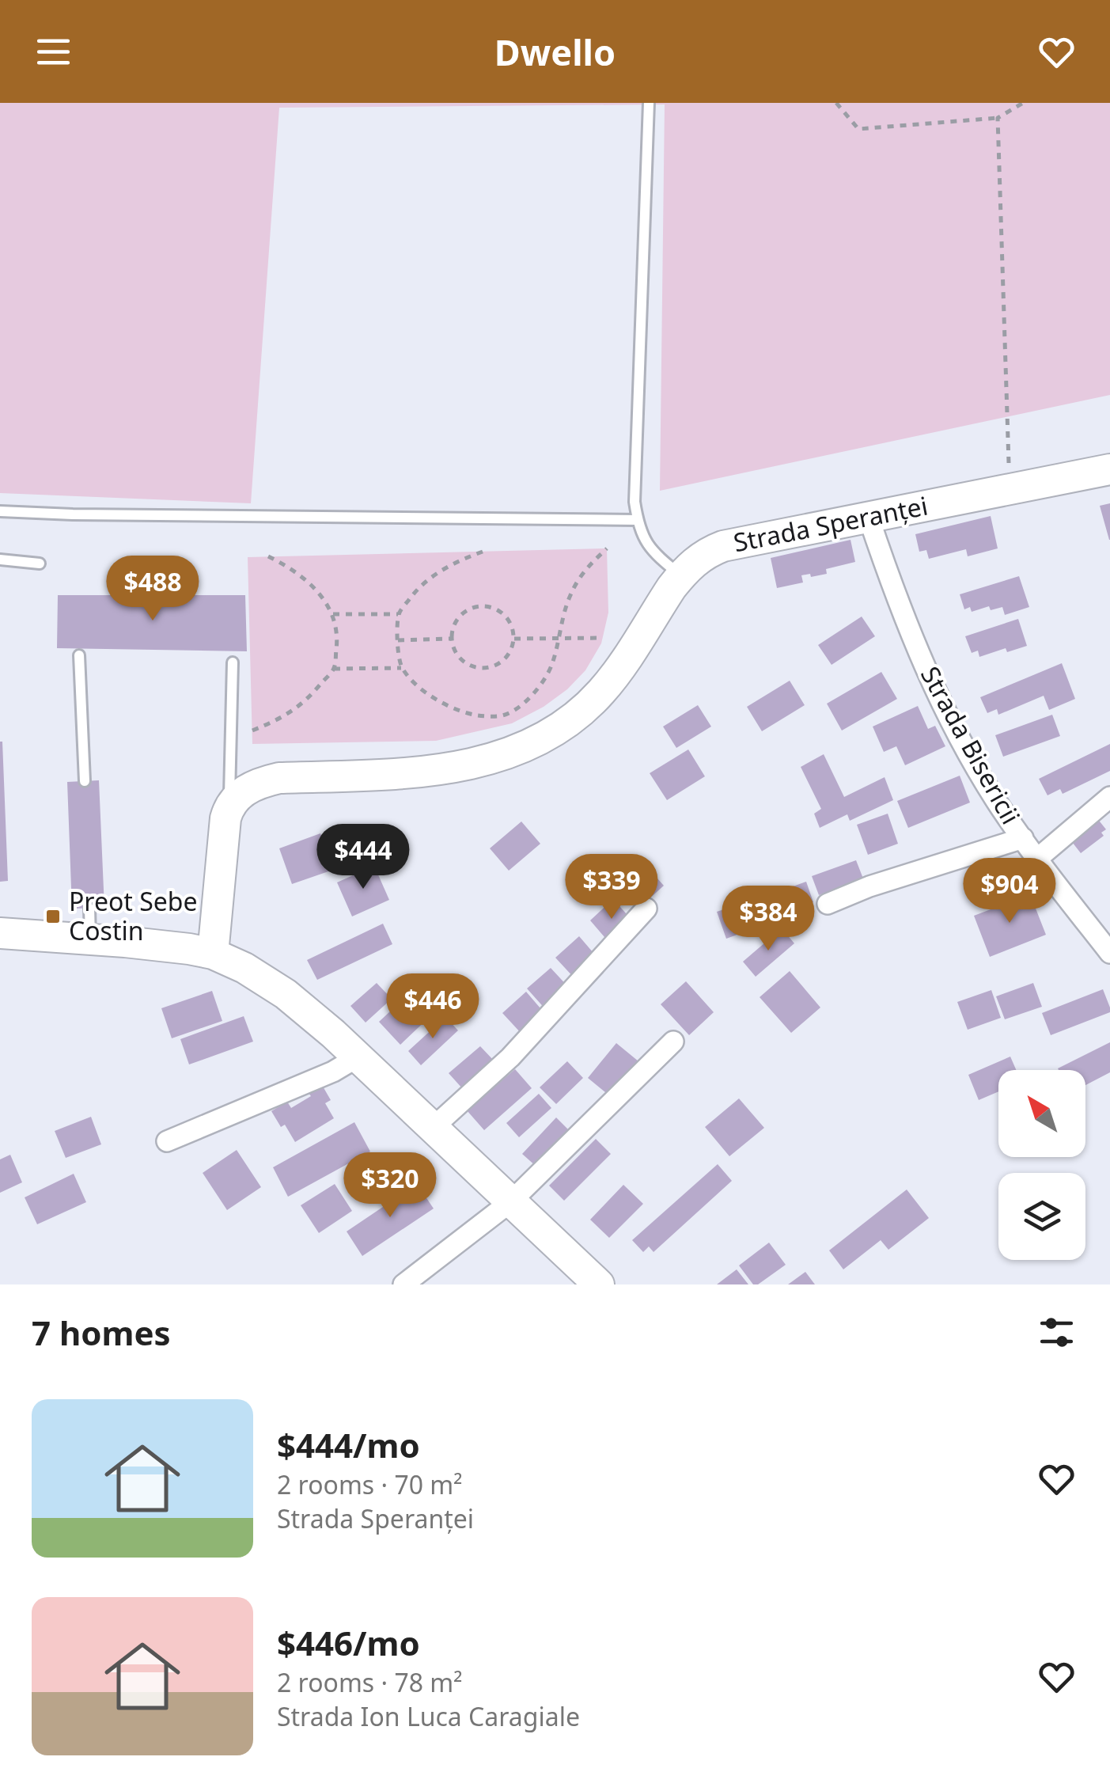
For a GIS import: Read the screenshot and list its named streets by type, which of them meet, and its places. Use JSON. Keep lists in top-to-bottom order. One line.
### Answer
{"streets":{"street":["Strada Speranței","Strada Bisericii"]},"crossings":[["Strada Speranței","Strada Bisericii"]],"places":{"transit":["Preot Sebe Costin"]},"north":"top left","page":{"header":"Dwello","price":["$488","$444","$339","$904","$384","$446","$320"],"heading":"7 homes","list":[{"name":"$444/mo","note":"2 rooms · 70 m² · Strada Speranței"},{"name":"$446/mo","note":"2 rooms · 78 m² · Strada Ion Luca Caragiale"}]}}
